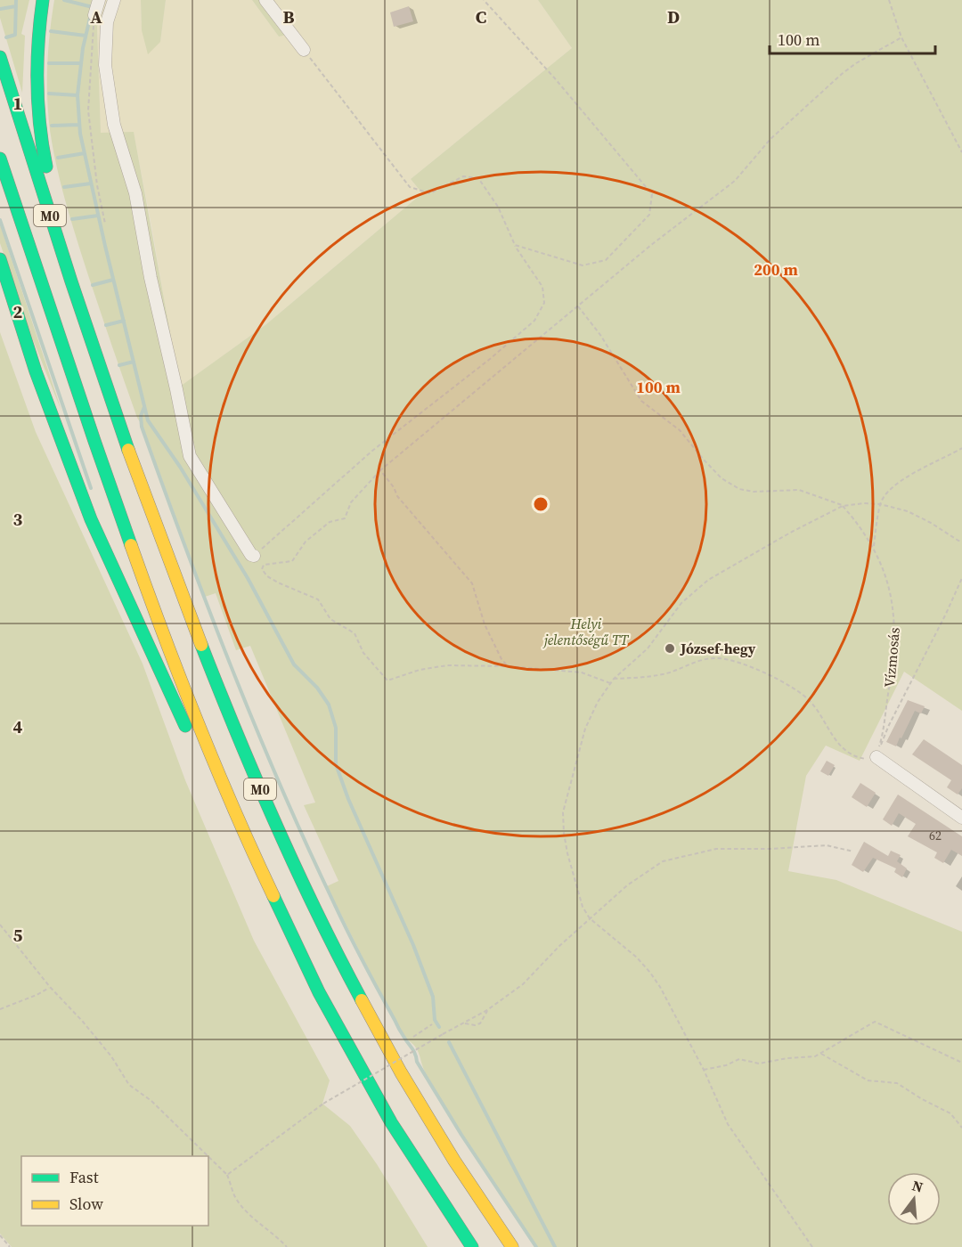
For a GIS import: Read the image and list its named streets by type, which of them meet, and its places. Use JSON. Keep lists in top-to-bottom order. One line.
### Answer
{"streets":{"highway":["M0"],"path":["Vízmosás"]},"parks":["Helyi jelentőségű TT"],"places":["József-hegy"],"house_numbers":["62"],"legend":["Fast","Slow"],"scale_bar":"100 m","north":"top","grid":{"columns":["A","B","C","D"],"rows":["1","2","3","4","5"]},"rings":["200 m","100 m"]}
